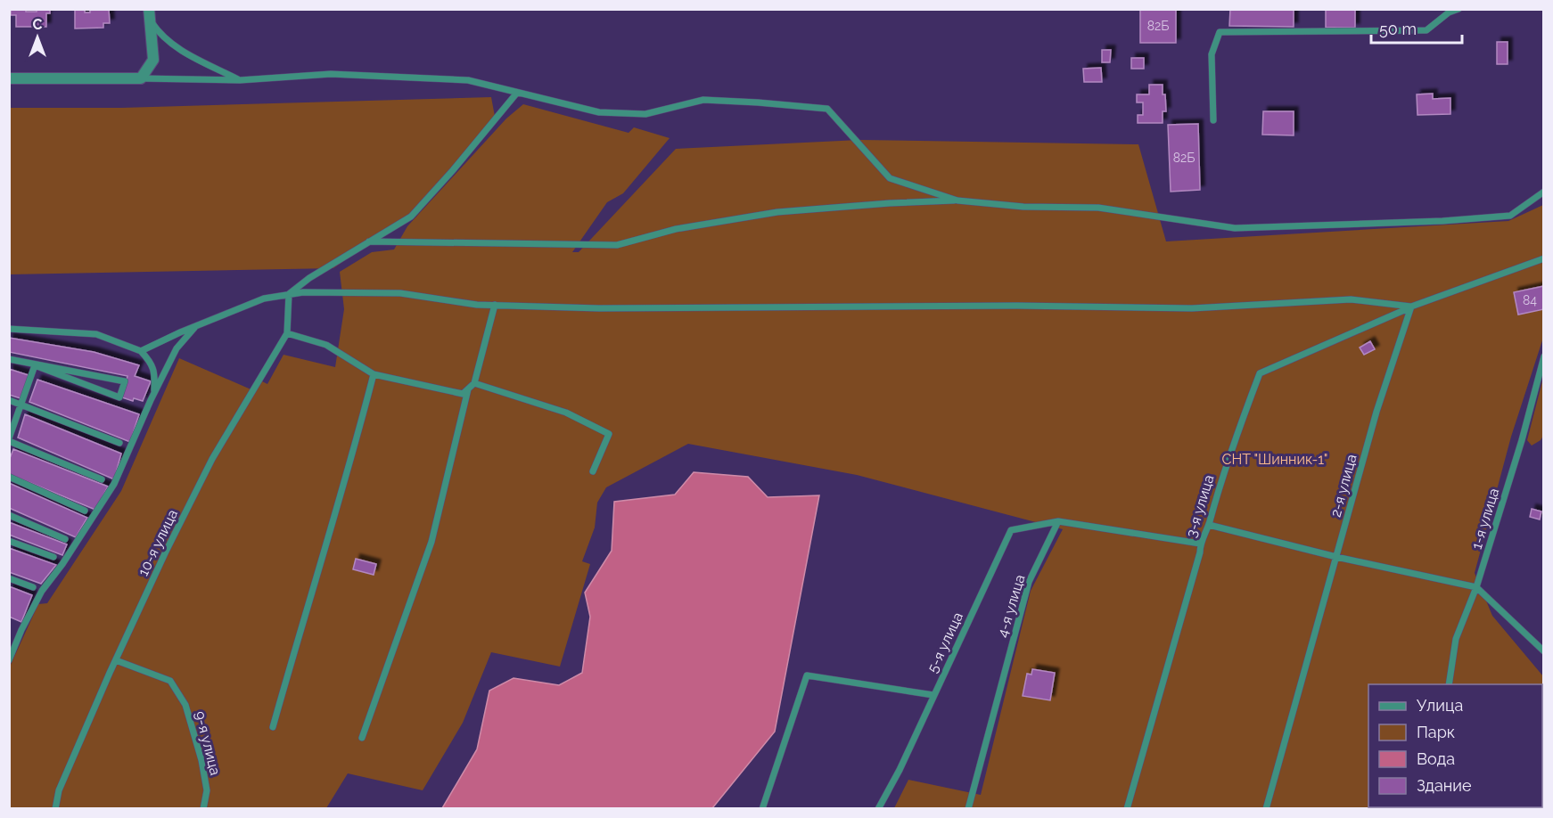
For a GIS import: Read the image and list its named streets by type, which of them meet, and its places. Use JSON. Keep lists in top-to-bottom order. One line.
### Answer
{"streets":{"lane":["2-я улица","3-я улица","1-я улица","10-я улица","4-я улица","5-я улица","9-я улица"]},"crossings":[["2-я улица","3-я улица"],["10-я улица","9-я улица"],["4-я улица","5-я улица"]],"parks":["СНТ \"Шинник-1\""],"house_numbers":["82Б","82Б","84"],"legend":["Улица","Парк","Вода","Здание"],"scale_bar":"50 m","north":"top"}
